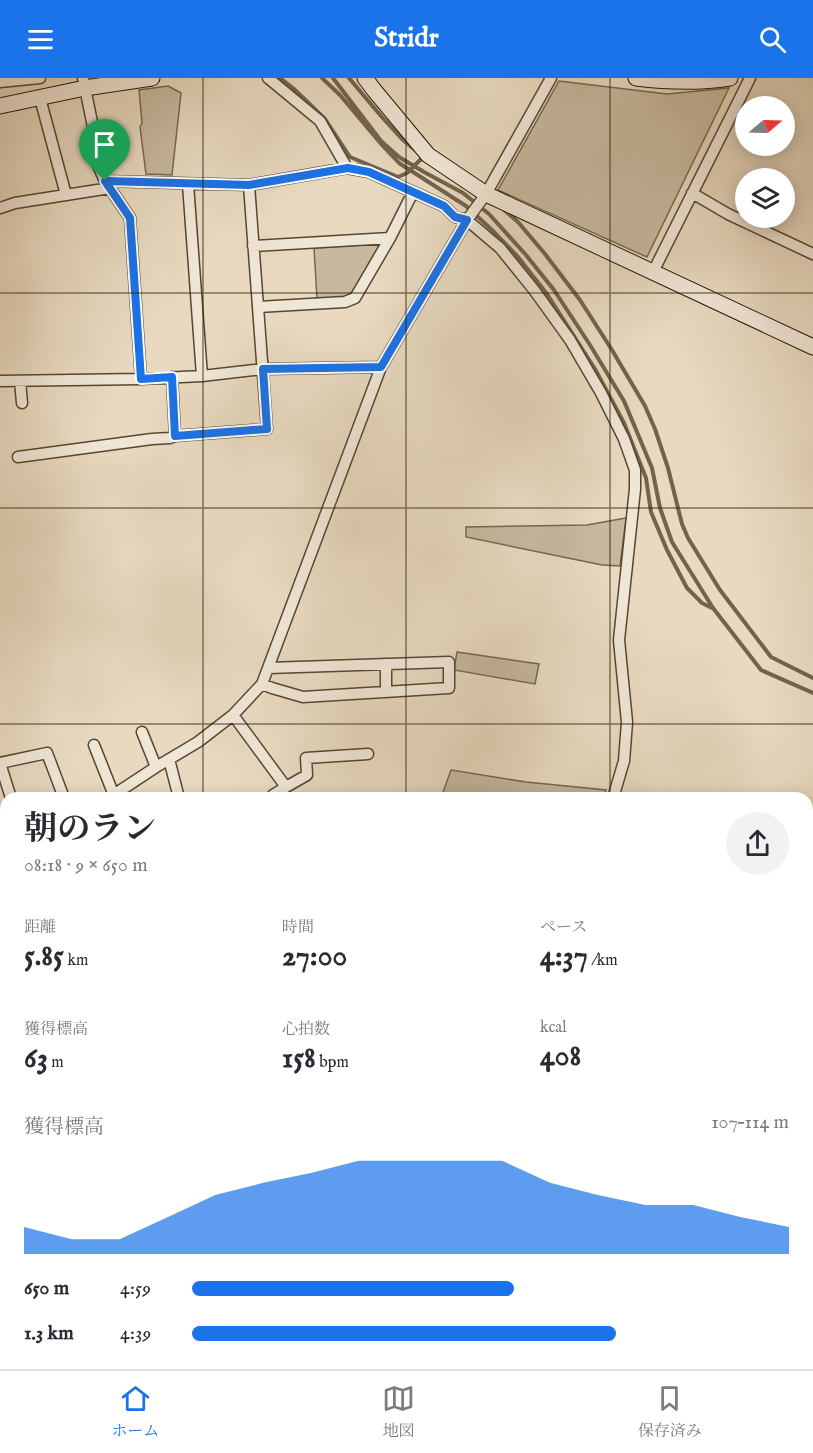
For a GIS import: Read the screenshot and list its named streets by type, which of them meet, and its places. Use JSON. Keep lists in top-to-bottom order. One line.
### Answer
{"north":"right","page":{"header":"Stridr","heading":["朝のラン","08:18 · 9 × 650 m"],"stats":[["距離","5.85 km"],["時間","27:00"],["ペース","4:37 /km"],["獲得標高","63 m"],["心拍数","158 bpm"],["kcal","408"]],"chart":["獲得標高","107–114 m"],"list":[{"name":"650 m","note":"4:59"},{"name":"1.3 km","note":"4:39"}],"tabs":["ホーム","地図","保存済み"]}}
